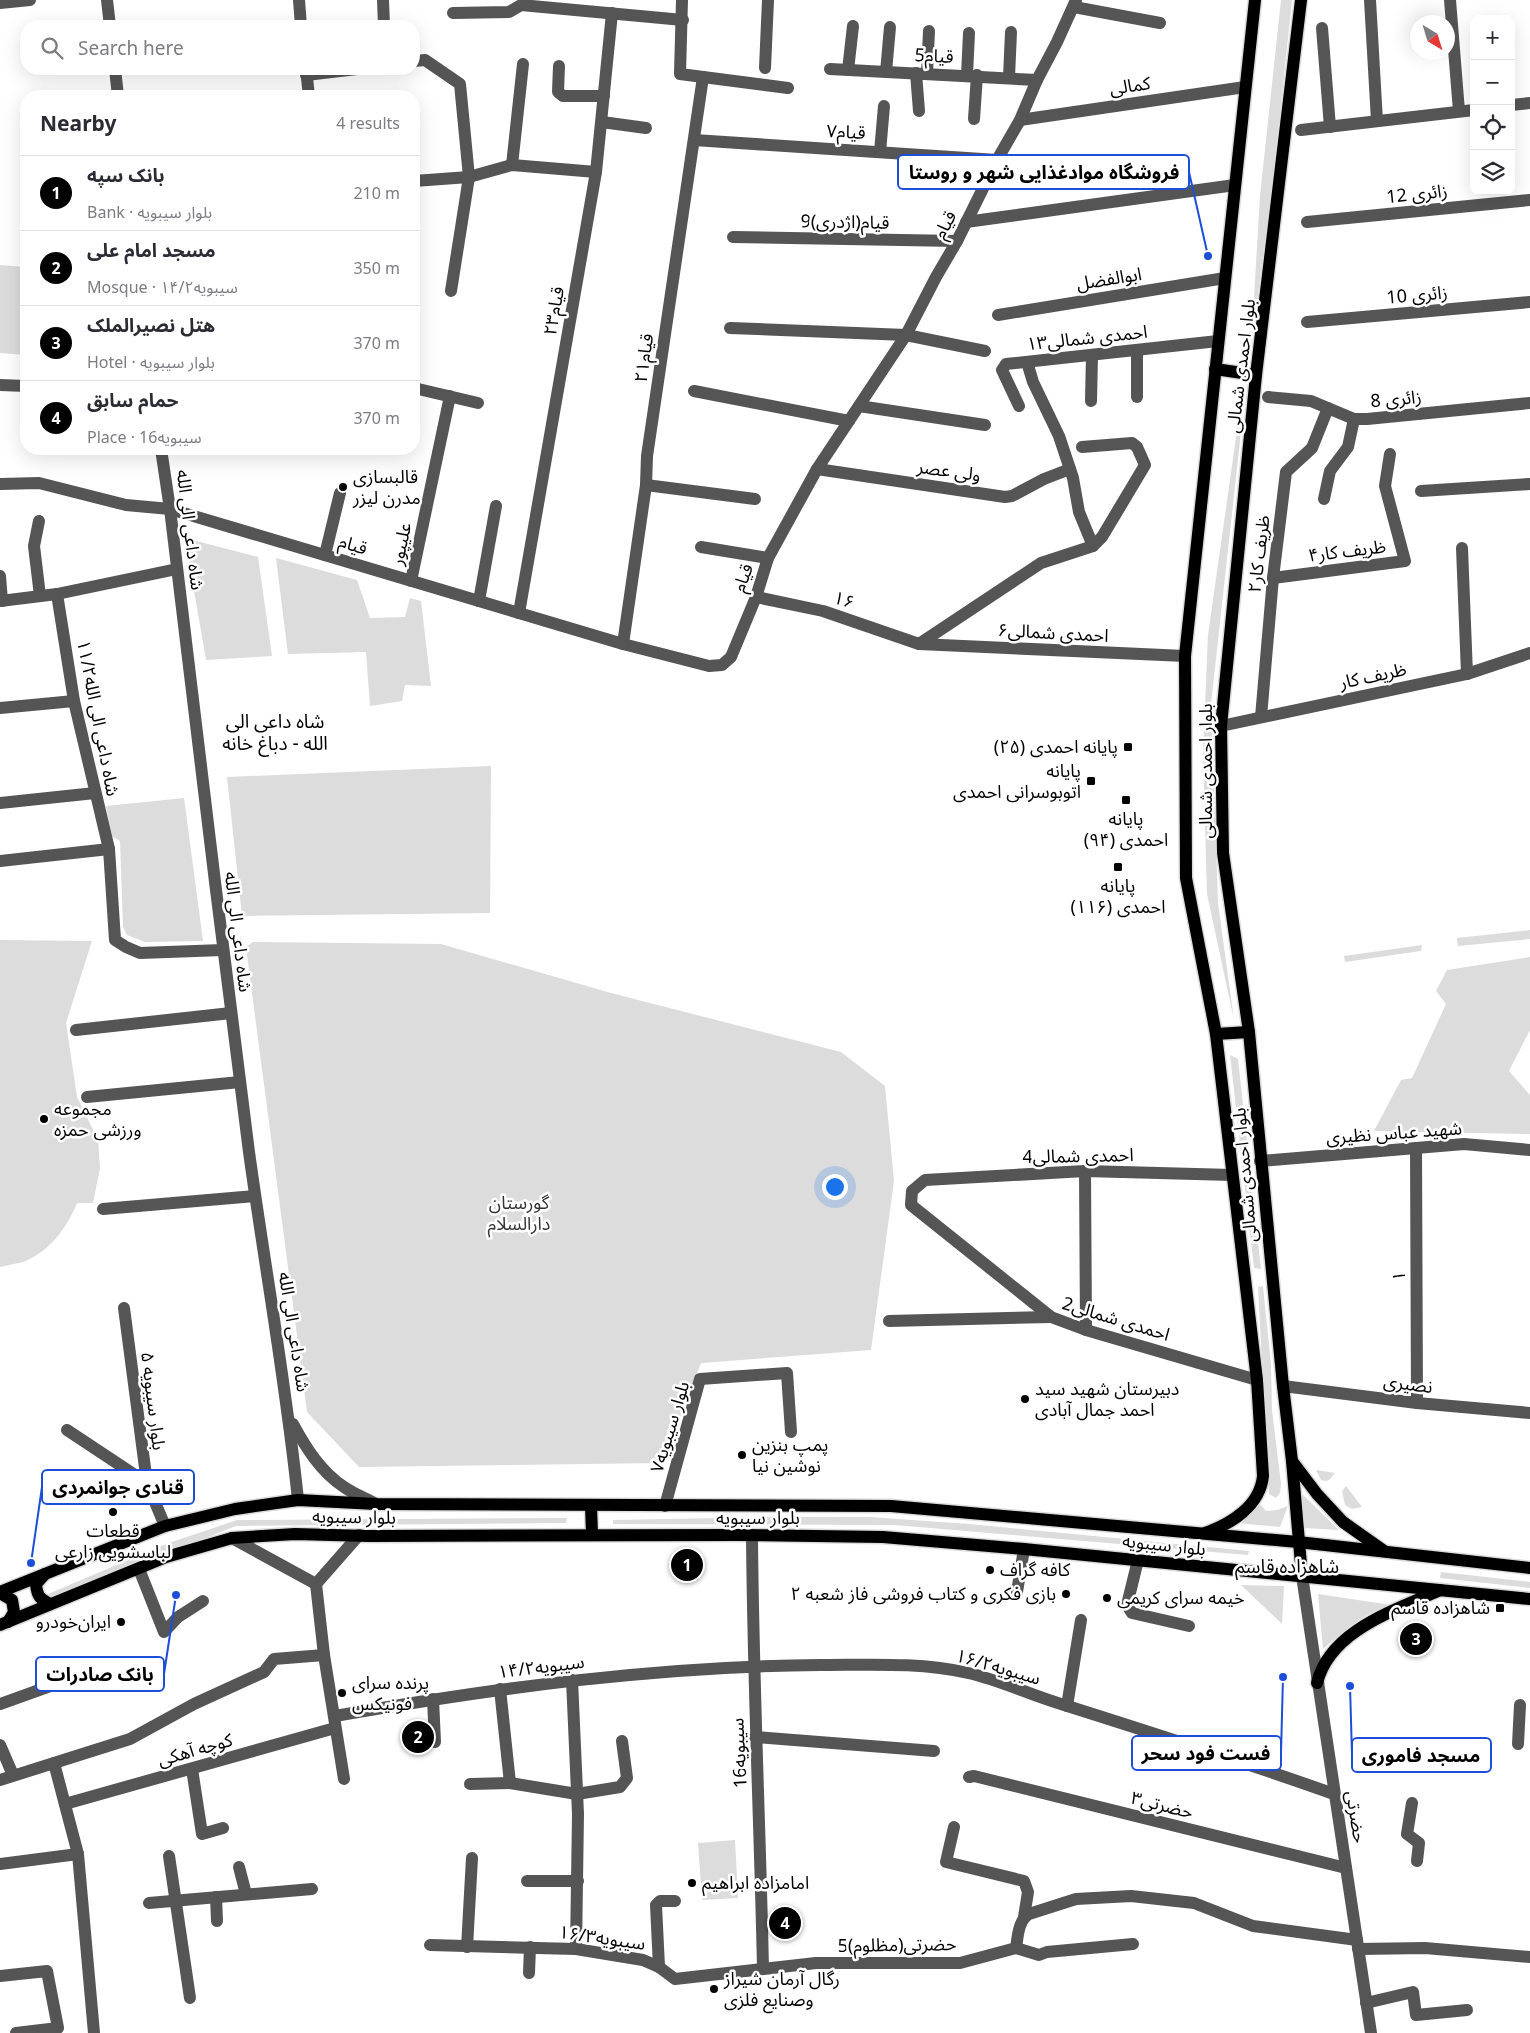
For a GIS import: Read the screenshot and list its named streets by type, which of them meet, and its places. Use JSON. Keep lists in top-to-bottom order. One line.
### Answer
{"streets":{"main road":["بلوار احمدی شمالی","بلوار سیبویه"],"street":["قیام5","کمالی","قیام۷","12 زائری","قیام(اژدری)9","قیام","ابوالفضل","10 زائری","قیام۲۳","احمدی شمالی۱۳","قیام۲۱","8 زائری","ولی عصر","شاه داعی الی الله","علیپور","ظریف کار۴","۲ظریف کار","۱۶","احمدی شمالی۶","ظریف کار","۱۱/۲شاه داعی الی الله","شهید عباس نظیری","4احمدی شمالی","۱","2احمدی شمالی","نصیری","بلوار سیبویه ۵","بلوار سیبویه۷","سیبویه۱۴/۲","سیبویه۱۶/۲","کوچه آهکی","سیبویه16","حضرتی۳","حضرتی","سیبویه۱۶/۳","5حضرتی(مظلوم)"]},"crossings":[["قیام5","قیام"],["کمالی","قیام"],["کمالی","بلوار احمدی شمالی"],["قیام۷","قیام"],["قیام۷","قیام۲۱"],["قیام(اژدری)9","قیام"],["قیام","قیام۲۳"],["قیام","قیام۲۱"],["قیام","ولی عصر"],["قیام","شاه داعی الی الله"],["قیام","علیپور"],["قیام","۱۶"],["ابوالفضل","بلوار احمدی شمالی"],["احمدی شمالی۱۳","بلوار احمدی شمالی"],["بلوار احمدی شمالی","احمدی شمالی۶"],["بلوار احمدی شمالی","ظریف کار"],["بلوار احمدی شمالی","شهید عباس نظیری"],["بلوار احمدی شمالی","4احمدی شمالی"],["بلوار احمدی شمالی","2احمدی شمالی"],["بلوار احمدی شمالی","نصیری"],["بلوار احمدی شمالی","بلوار سیبویه"],["بلوار احمدی شمالی","حضرتی"],["8 زائری","۲ظریف کار"],["شاه داعی الی الله","۱۱/۲شاه داعی الی الله"],["شاه داعی الی الله","بلوار سیبویه"],["ظریف کار۴","۲ظریف کار"],["۲ظریف کار","ظریف کار"],["۱۶","احمدی شمالی۶"],["شهید عباس نظیری","۱"],["4احمدی شمالی","2احمدی شمالی"],["۱","نصیری"],["بلوار سیبویه ۵","بلوار سیبویه"],["بلوار سیبویه۷","بلوار سیبویه"],["بلوار سیبویه","سیبویه16"],["بلوار سیبویه","حضرتی"],["سیبویه۱۴/۲","سیبویه۱۶/۲"],["سیبویه۱۴/۲","کوچه آهکی"],["سیبویه۱۴/۲","سیبویه16"],["سیبویه۱۶/۲","سیبویه16"],["سیبویه۱۶/۲","حضرتی"],["سیبویه16","سیبویه۱۶/۳"],["سیبویه16","5حضرتی(مظلوم)"],["حضرتی۳","حضرتی"],["سیبویه۱۶/۳","5حضرتی(مظلوم)"]],"districts":["شاه داعی الی الله - دباغ خانه","شاهزاده قاسم"],"parks":["گورستان دارالسلام"],"places":{"other":["فروشگاه موادغذایی شهر و روستا","قالبسازی مدرن لیزر","مجموعه ورزشی حمزه","دبیرستان شهید سید احمد جمال آبادی","پمپ بنزین نوشین نیا","قطعات لباسشویی زارعی","قنادی جوانمردی","کافه گراف","بازی فکری و کتاب فروشی فاز شعبه ۲","بانک صادرات","خیمه سرای کریمی","ایران‌خودرو","فست فود سحر","مسجد فاموری","پرنده سرای فونیکس","امامزاده ابراهیم","رگال آرمان شیراز وصنایع فلزی"],"transit":["پایانه احمدی (۲۵)","پایانه اتوبوسرانی احمدی","پایانه احمدی (۹۴)","پایانه احمدی (۱۱۶)","شاهزاده قاسم"]},"north":"bottom right","page":{"map_buttons":["+","−"],"search":"Search here","heading":["Nearby","4 results"],"list":[{"mark":"1","name":"بانک سپه","note":"Bank · بلوار سیبویه","value":"210 m"},{"mark":"2","name":"مسجد امام علی","note":"Mosque · سیبویه۱۴/۲","value":"350 m"},{"mark":"3","name":"هتل نصیرالملک","note":"Hotel · بلوار سیبویه","value":"370 m"},{"mark":"4","name":"حمام سابق","note":"Place · سیبویه16","value":"370 m"}],"pins":["1","3","2","4"]}}
